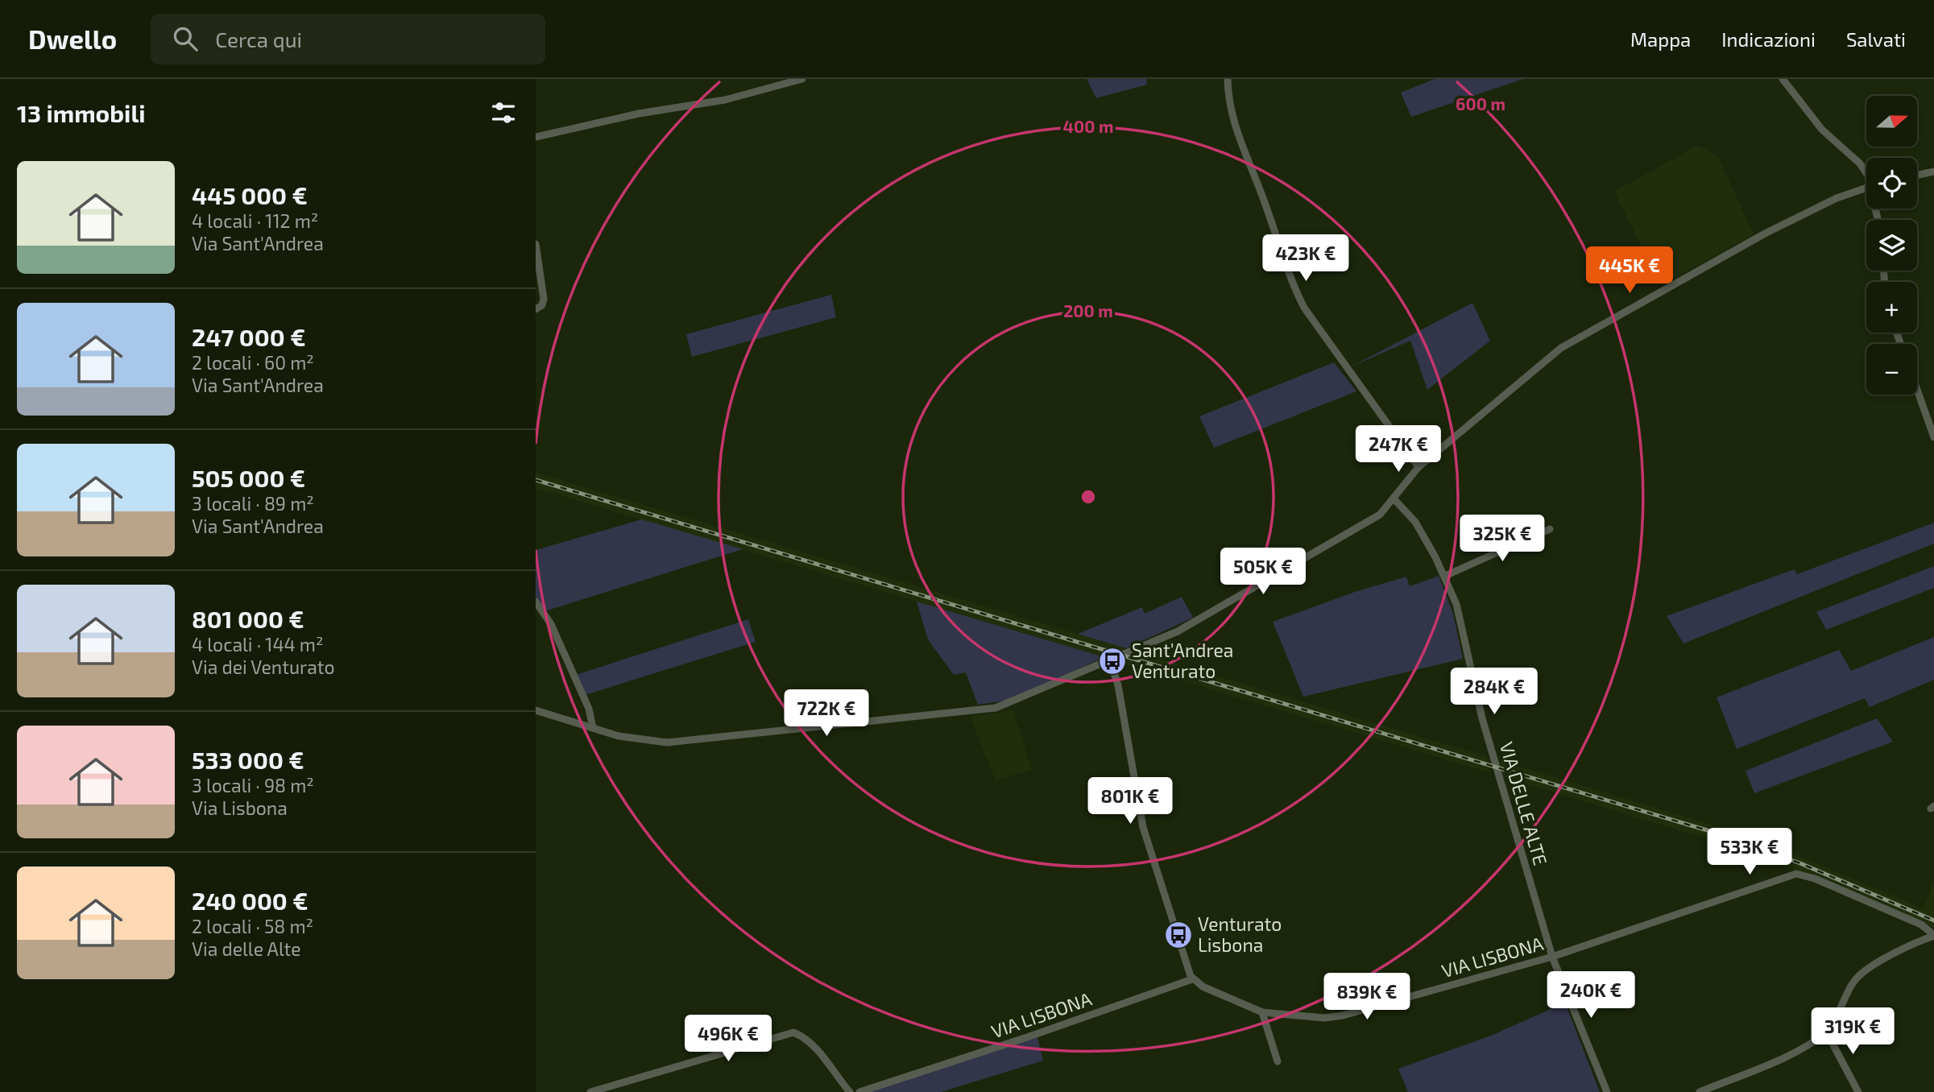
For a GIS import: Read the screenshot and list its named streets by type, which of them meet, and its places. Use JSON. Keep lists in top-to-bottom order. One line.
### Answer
{"streets":{"street":["VIA DELLE ALTE","VIA LISBONA"]},"crossings":[["VIA DELLE ALTE","VIA LISBONA"]],"places":{"bus stop":["Sant'Andrea Venturato","Venturato Lisbona"]},"north":"right","page":{"header":"Dwello","search":"Cerca qui","nav":["Mappa","Indicazioni","Salvati"],"heading":"13 immobili","map_buttons":["+","−"],"list":[{"name":"445 000 €","note":"4 locali · 112 m² · Via Sant'Andrea"},{"name":"247 000 €","note":"2 locali · 60 m² · Via Sant'Andrea"},{"name":"505 000 €","note":"3 locali · 89 m² · Via Sant'Andrea"},{"name":"801 000 €","note":"4 locali · 144 m² · Via dei Venturato"},{"name":"533 000 €","note":"3 locali · 98 m² · Via Lisbona"},{"name":"240 000 €","note":"2 locali · 58 m² · Via delle Alte"}],"price":["423K €","445K €","247K €","325K €","505K €","284K €","722K €","801K €","533K €","240K €","839K €","319K €","496K €"]},"rings":["600 m","400 m","200 m"]}
